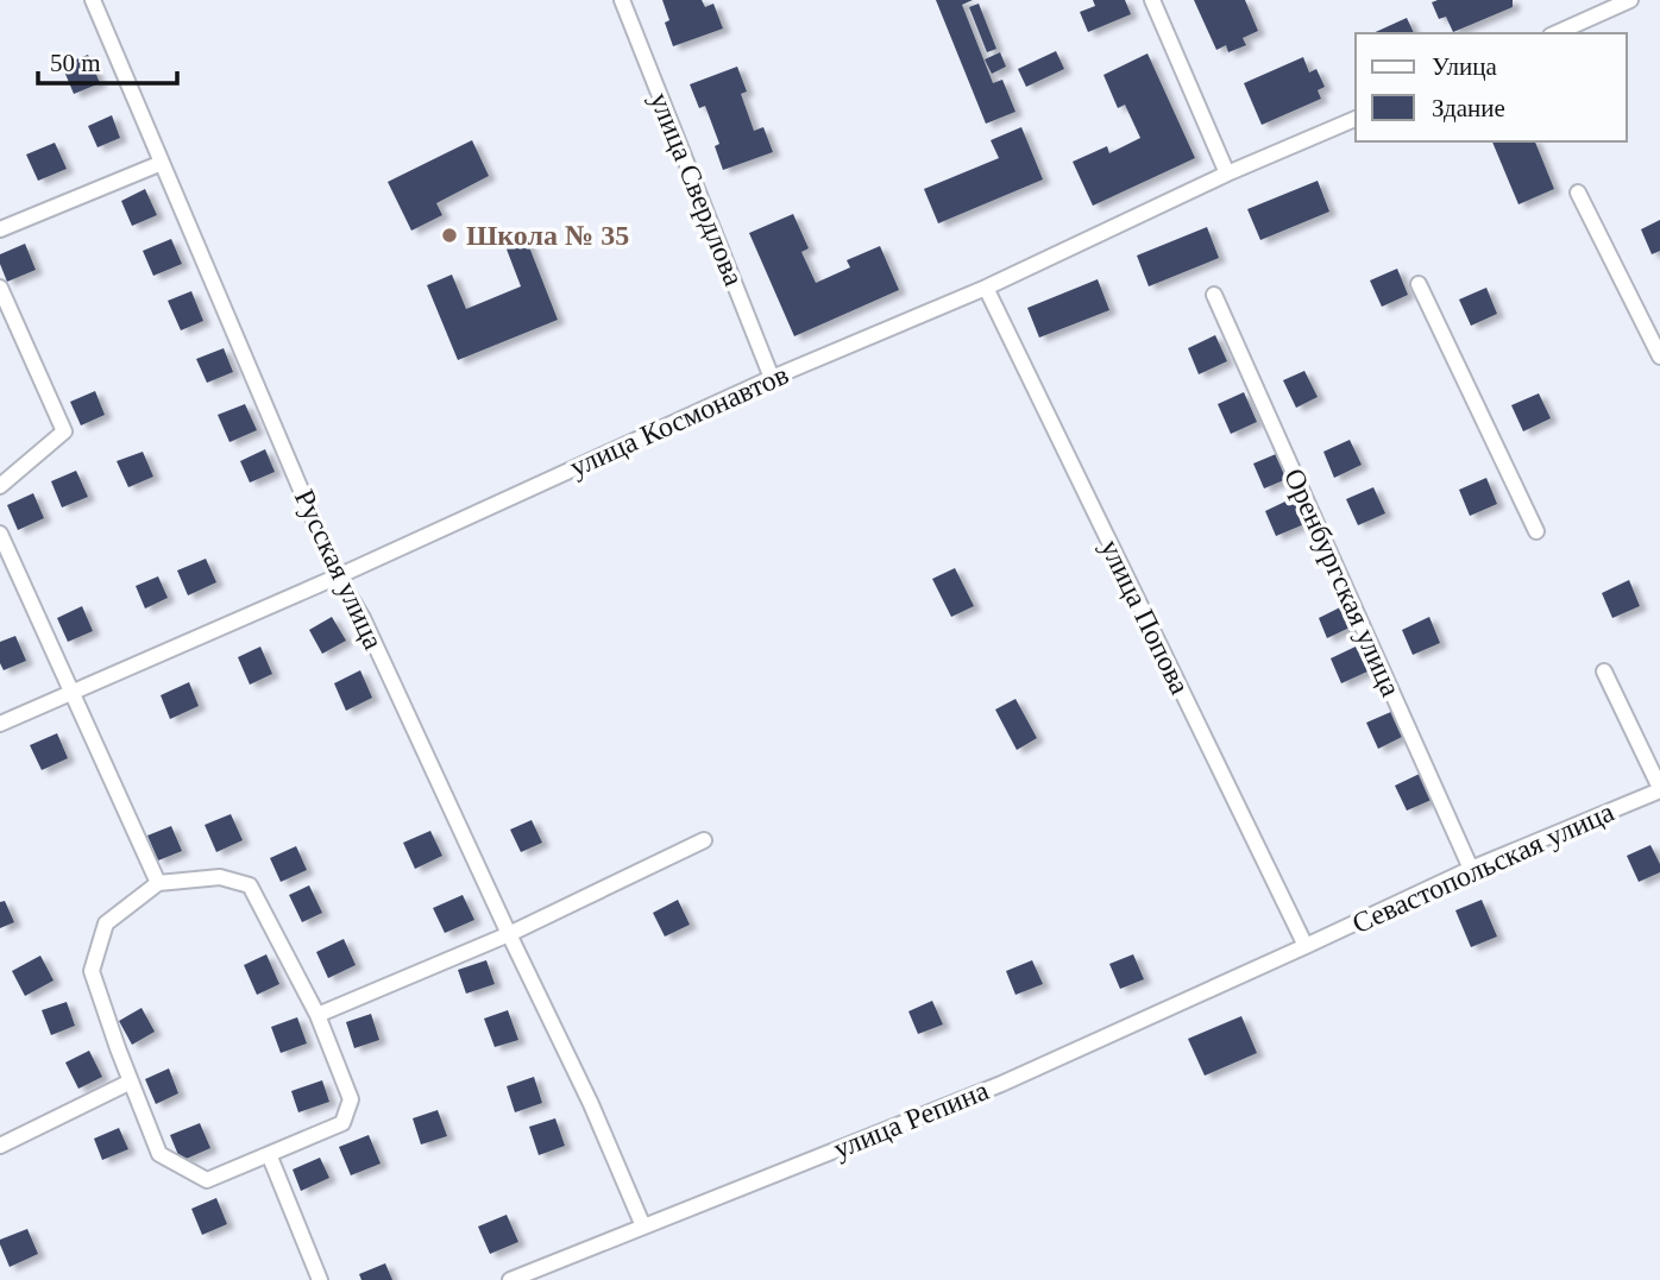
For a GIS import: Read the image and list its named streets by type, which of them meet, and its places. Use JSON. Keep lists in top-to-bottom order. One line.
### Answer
{"streets":{"street":["улица Свердлова","улица Космонавтов","Русская улица","Оренбургская улица","улица Попова","Севастопольская улица","улица Репина"]},"crossings":[["улица Свердлова","улица Космонавтов"],["улица Космонавтов","Русская улица"],["улица Космонавтов","улица Попова"],["Русская улица","улица Репина"],["Оренбургская улица","Севастопольская улица"],["улица Попова","Севастопольская улица"],["улица Попова","улица Репина"],["Севастопольская улица","улица Репина"]],"places":["Школа № 35"],"legend":["Улица","Здание"],"scale_bar":"50 m"}
